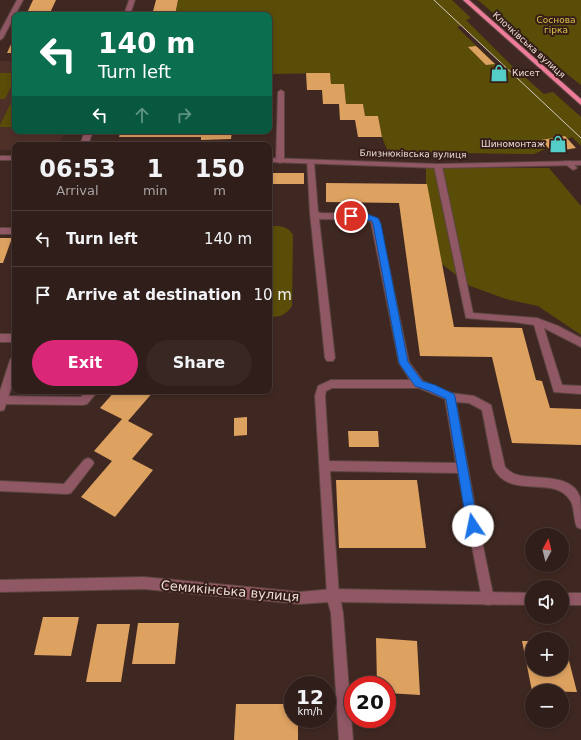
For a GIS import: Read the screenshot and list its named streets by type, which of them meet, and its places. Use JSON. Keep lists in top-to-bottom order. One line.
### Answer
{"streets":{"main road":["Клочківська вулиця"],"street":["Близнюківська вулиця","Семикінська вулиця"]},"parks":["Соснова гірка"],"places":{"shop":["Кисет","Шиномонтаж"]},"north":"top","page":{"turn":["140 m","Turn left"],"eta":["06:53","Arrival","1","min","150","m"],"list":[{"name":"Turn left","value":"140 m"},{"name":"Arrive at destination","value":"10 m"}],"buttons":["Exit","Share"],"map_buttons":["+","−"],"speed":"12 km/h","limit":"20"}}
